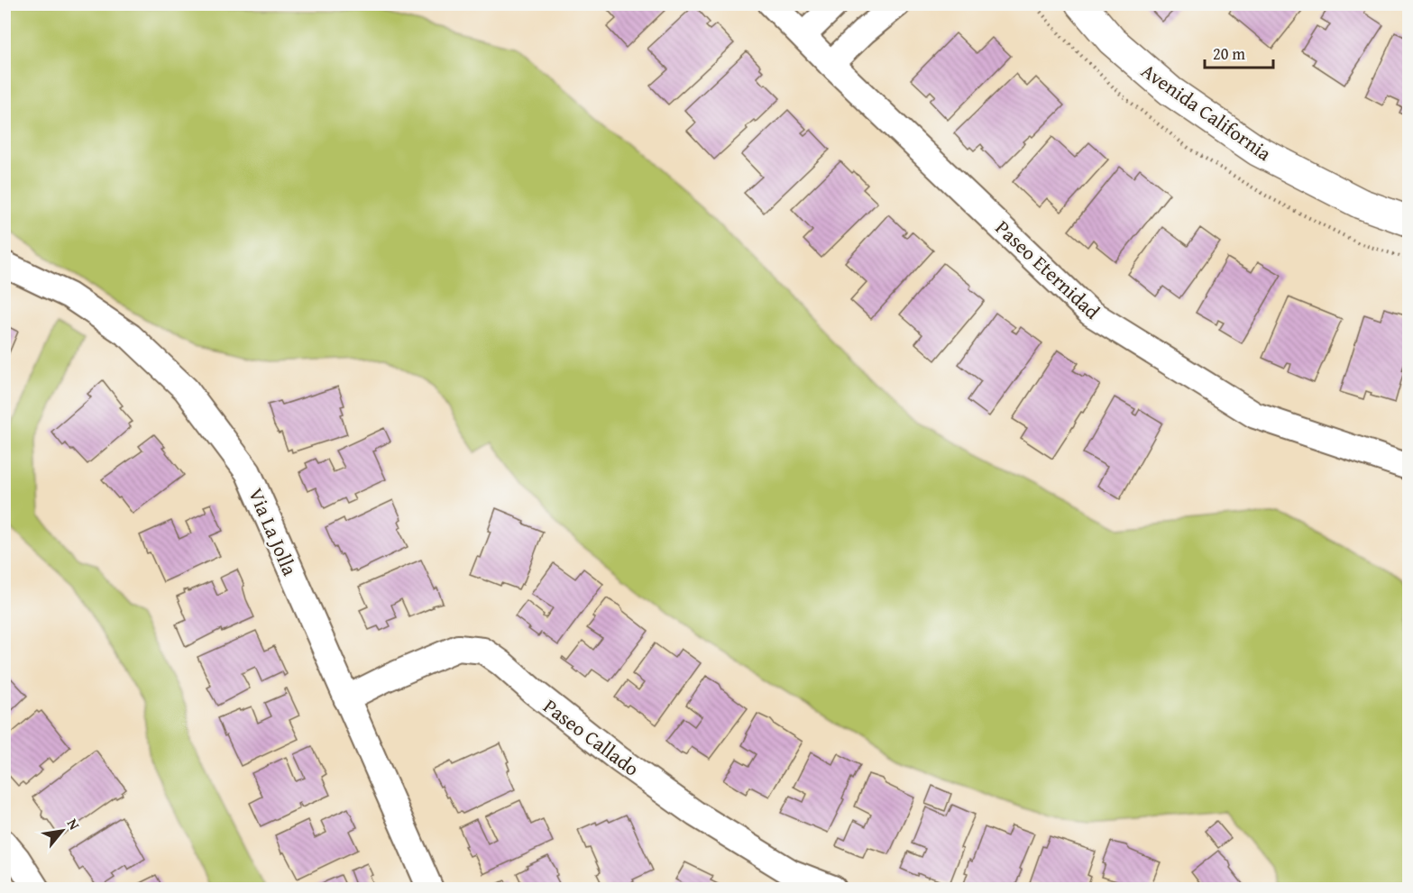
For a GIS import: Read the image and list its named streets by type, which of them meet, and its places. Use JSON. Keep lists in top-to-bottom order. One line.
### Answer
{"streets":{"street":["Avenida California","Paseo Eternidad","Via La Jolla","Paseo Callado"]},"crossings":[["Via La Jolla","Paseo Callado"]],"scale_bar":"20 m","north":"top right"}
